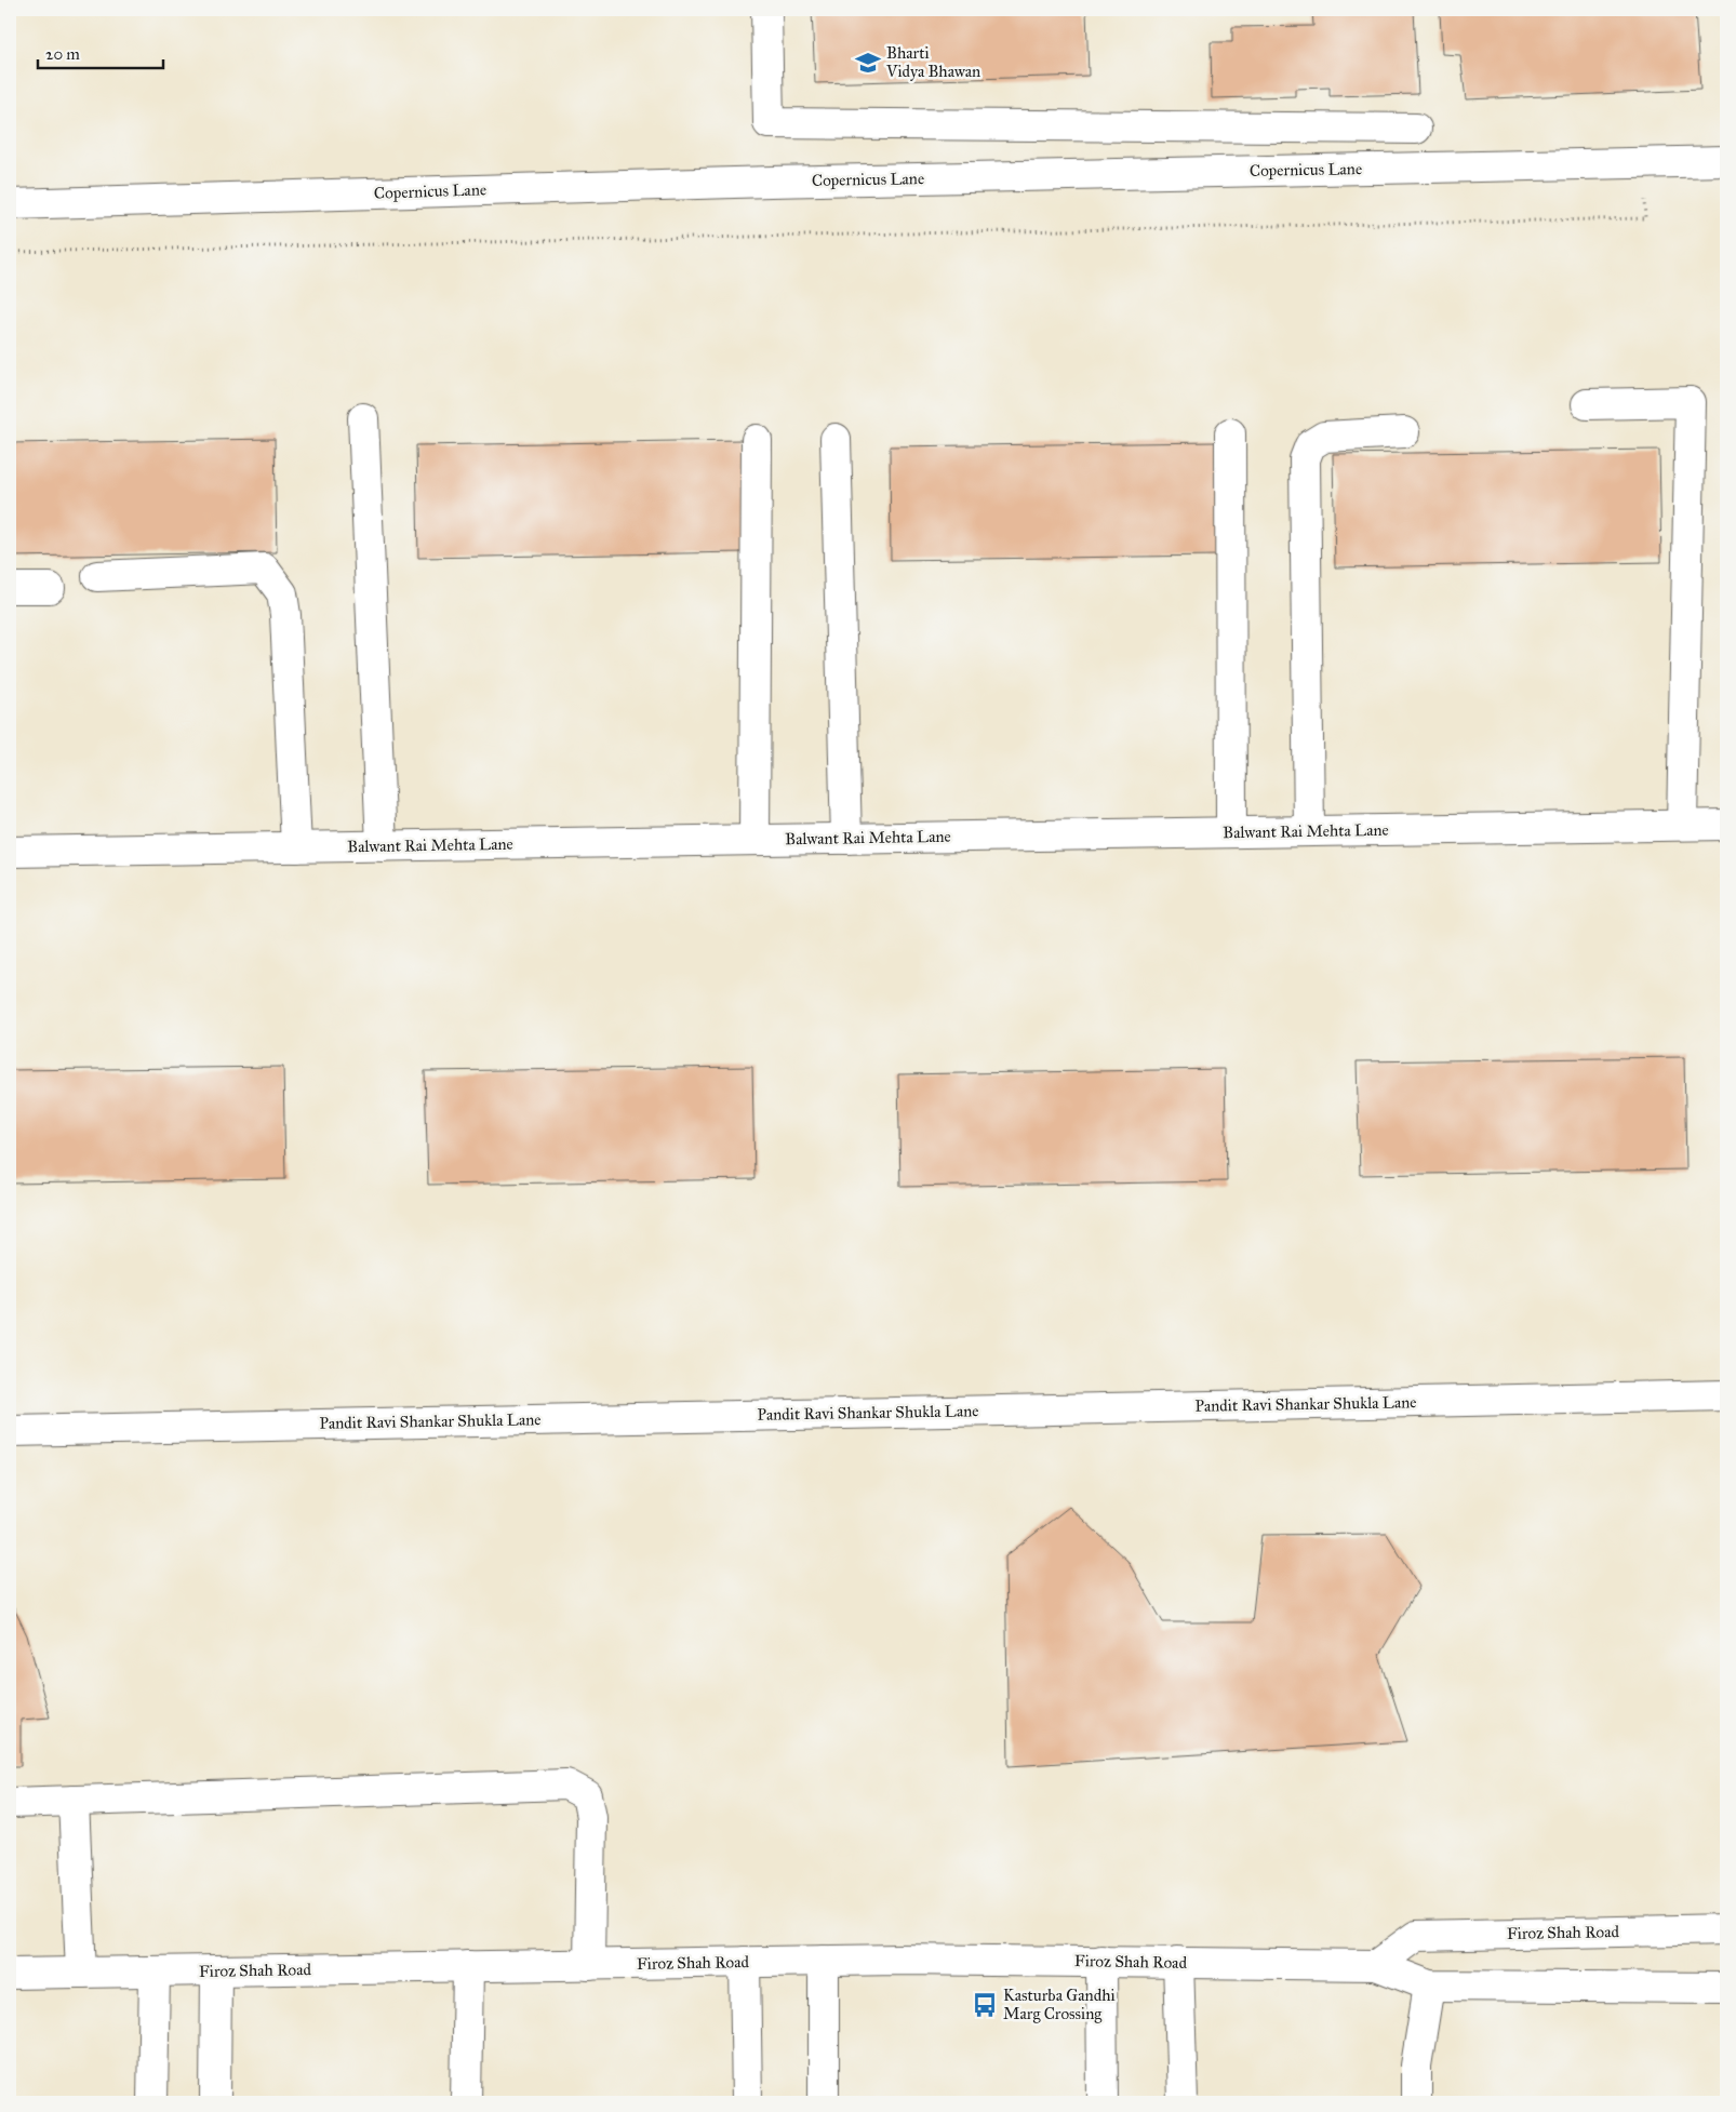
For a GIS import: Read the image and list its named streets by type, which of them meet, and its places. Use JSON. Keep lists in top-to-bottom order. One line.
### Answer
{"streets":{"street":["Copernicus Lane","Balwant Rai Mehta Lane","Pandit Ravi Shankar Shukla Lane","Firoz Shah Road"]},"places":{"school or university":["Bharti Vidya Bhawan"],"bus stop":["Kasturba Gandhi Marg Crossing"]},"scale_bar":"20 m"}
